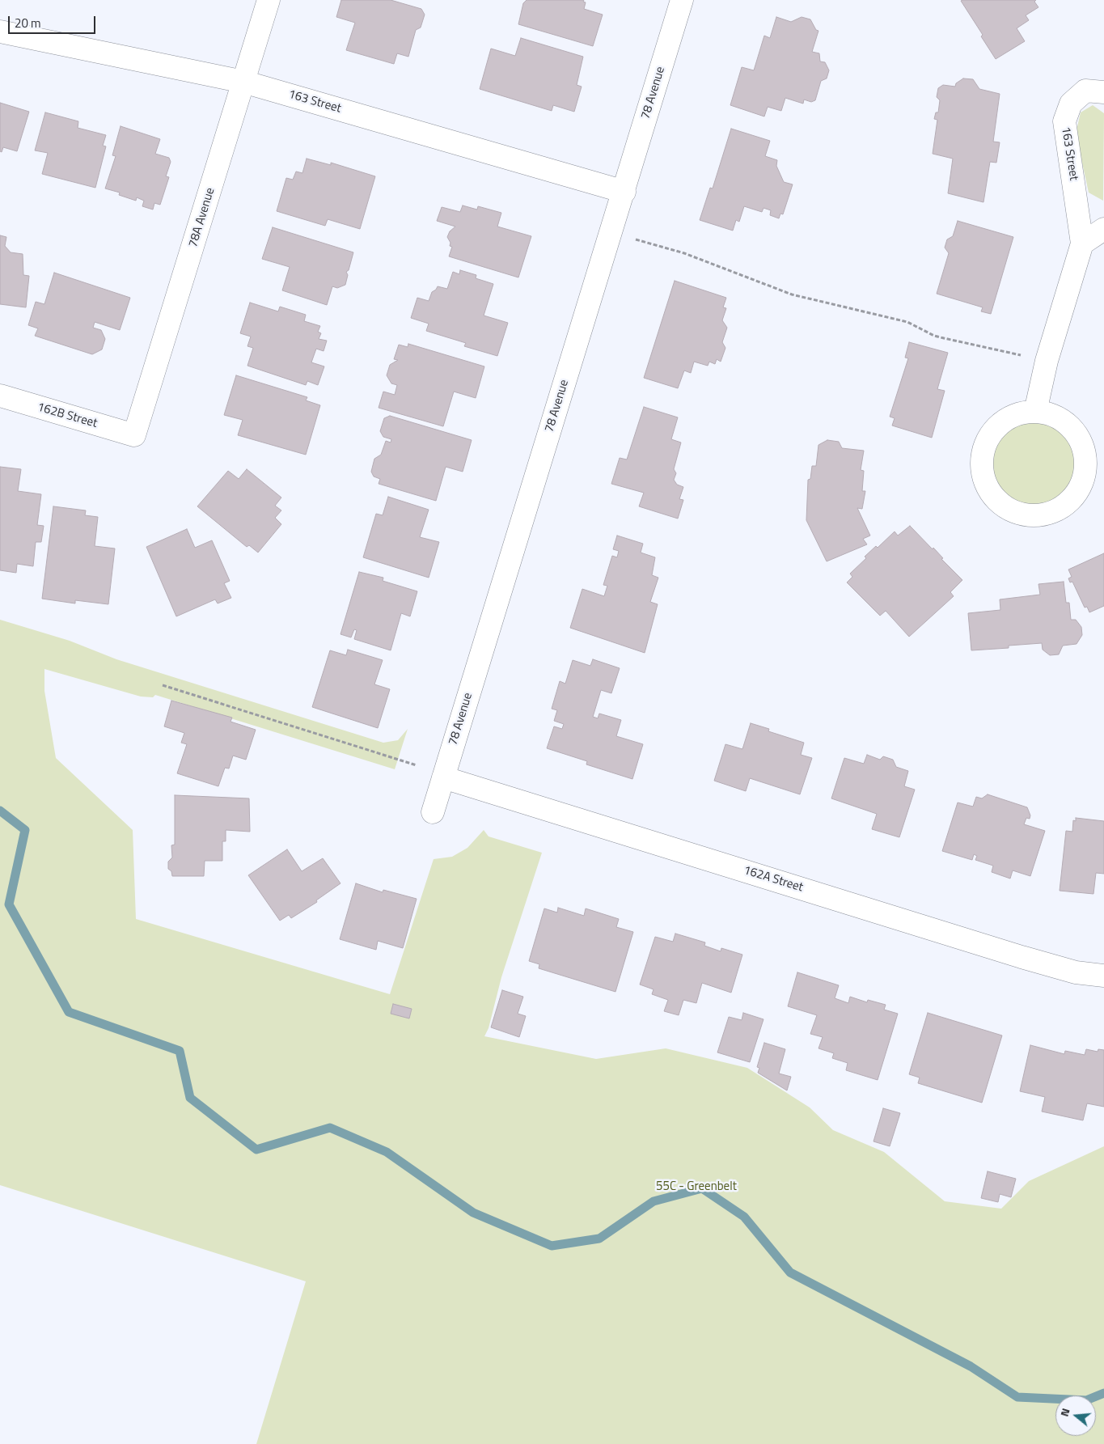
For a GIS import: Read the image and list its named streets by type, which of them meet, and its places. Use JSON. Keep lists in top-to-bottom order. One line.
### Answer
{"streets":{"street":["78 Avenue","163 Street","78A Avenue","162B Street","162A Street"]},"crossings":[["78 Avenue","163 Street"],["78 Avenue","162A Street"],["163 Street","78A Avenue"],["78A Avenue","162B Street"]],"parks":["55C - Greenbelt"],"scale_bar":"20 m","north":"left"}
